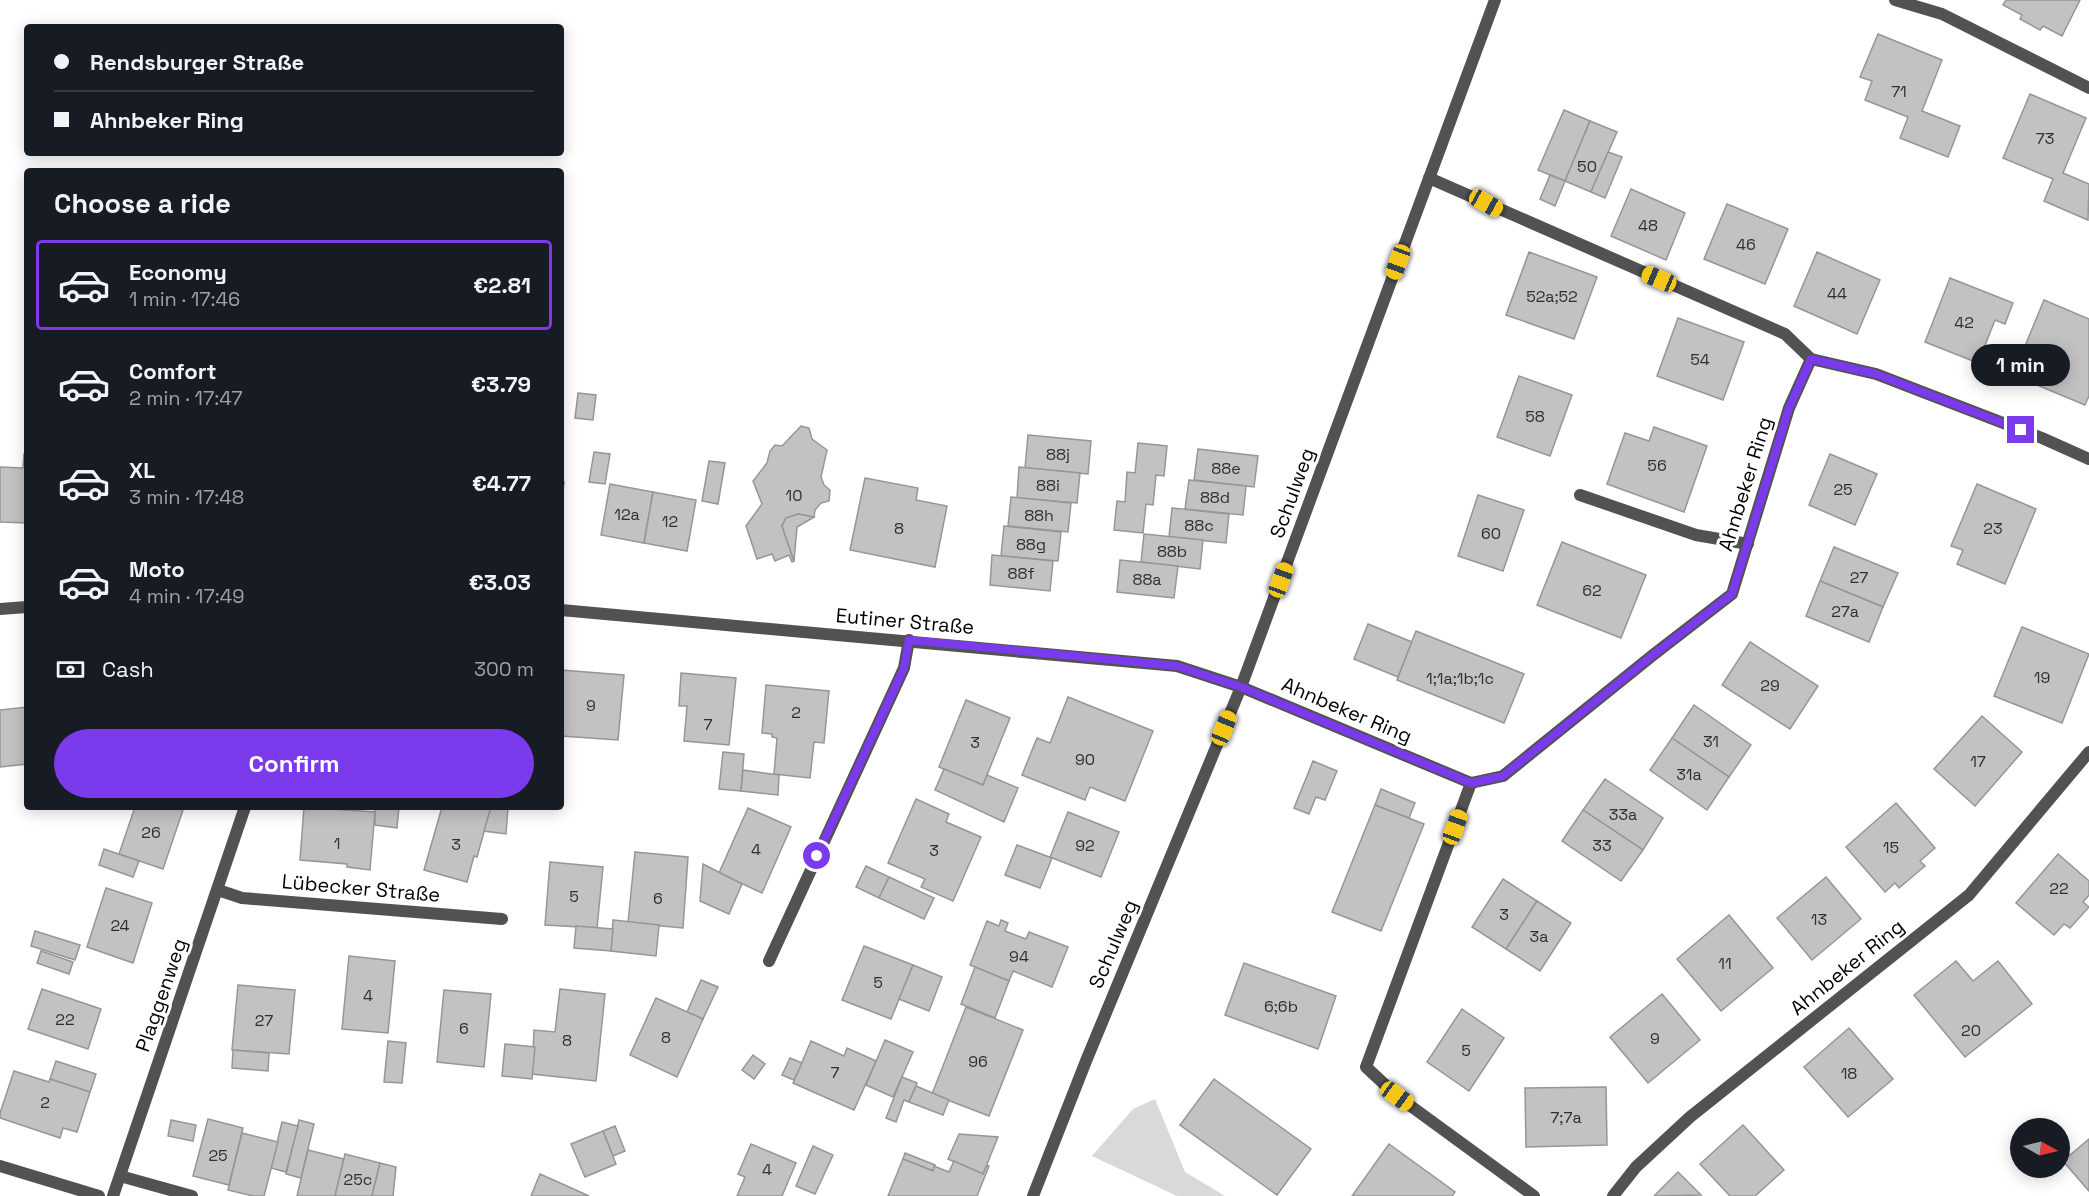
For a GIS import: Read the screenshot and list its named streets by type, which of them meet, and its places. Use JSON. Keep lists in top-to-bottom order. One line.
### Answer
{"streets":{"street":["Ahnbeker Ring","Schulweg","Eutiner Straße","Lübecker Straße","Plaggenweg"]},"crossings":[["Ahnbeker Ring","Schulweg"],["Ahnbeker Ring","Eutiner Straße"],["Schulweg","Eutiner Straße"],["Lübecker Straße","Plaggenweg"]],"house_numbers":["71","73","50","48","46","44","52a;52","42","54","58","88j","56","88e","88i","25","10","88d","12a","88h","12","88c","8","23","60","88g","88b","88f","27","88a","62","27a","19","1;1a;1b;1c","29","9","2","7","31","3","90","17","31a","33a","26","1","3","92","33","15","4","3","22","5","6","3","13","24","3a","94","11","5","4","6;6b","22","27","6","20","8","9","8","5","96","7","18","2","7;7a","25","4","25c"],"north":"right","page":{"banner":["Rendsburger Straße","Ahnbeker Ring"],"heading":"Choose a ride","list":[{"name":"Economy","note":"1 min · 17:46","value":"€2.81"},{"name":"Comfort","note":"2 min · 17:47","value":"€3.79"},{"name":"XL","note":"3 min · 17:48","value":"€4.77"},{"name":"Moto","note":"4 min · 17:49","value":"€3.03"}],"bubble":"1 min","pay":["Cash","300 m"],"buttons":"Confirm"}}
